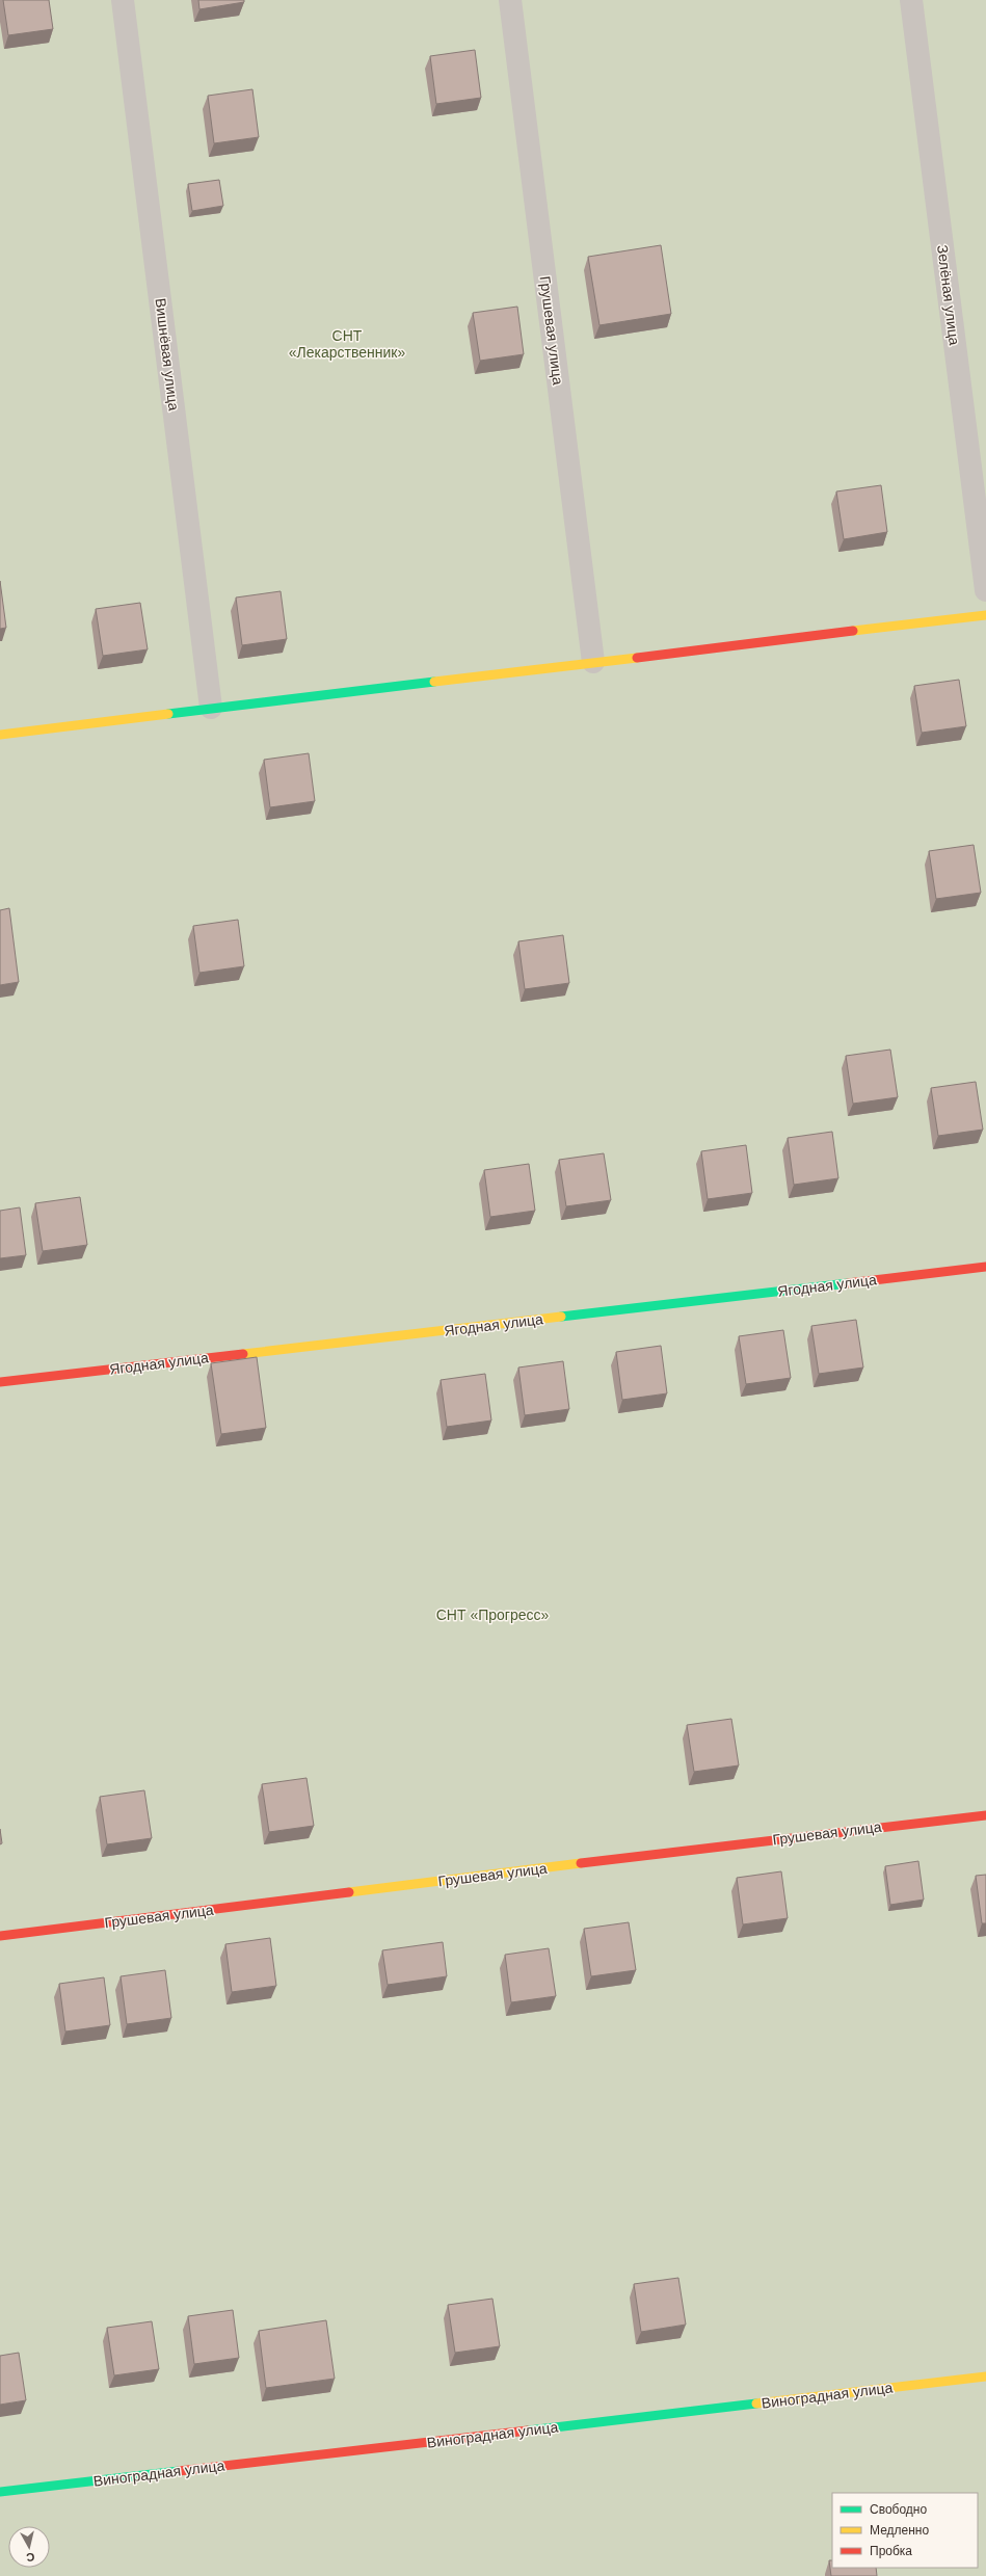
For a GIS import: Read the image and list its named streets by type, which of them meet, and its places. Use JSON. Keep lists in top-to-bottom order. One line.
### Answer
{"streets":{"street":["Зелёная улица","Грушевая улица","Вишнёвая улица","Ягодная улица","Виноградная улица"]},"parks":["СНТ «Лекарственник»","СНТ «Прогресс»"],"legend":["Свободно","Медленно","Пробка"],"north":"bottom"}
